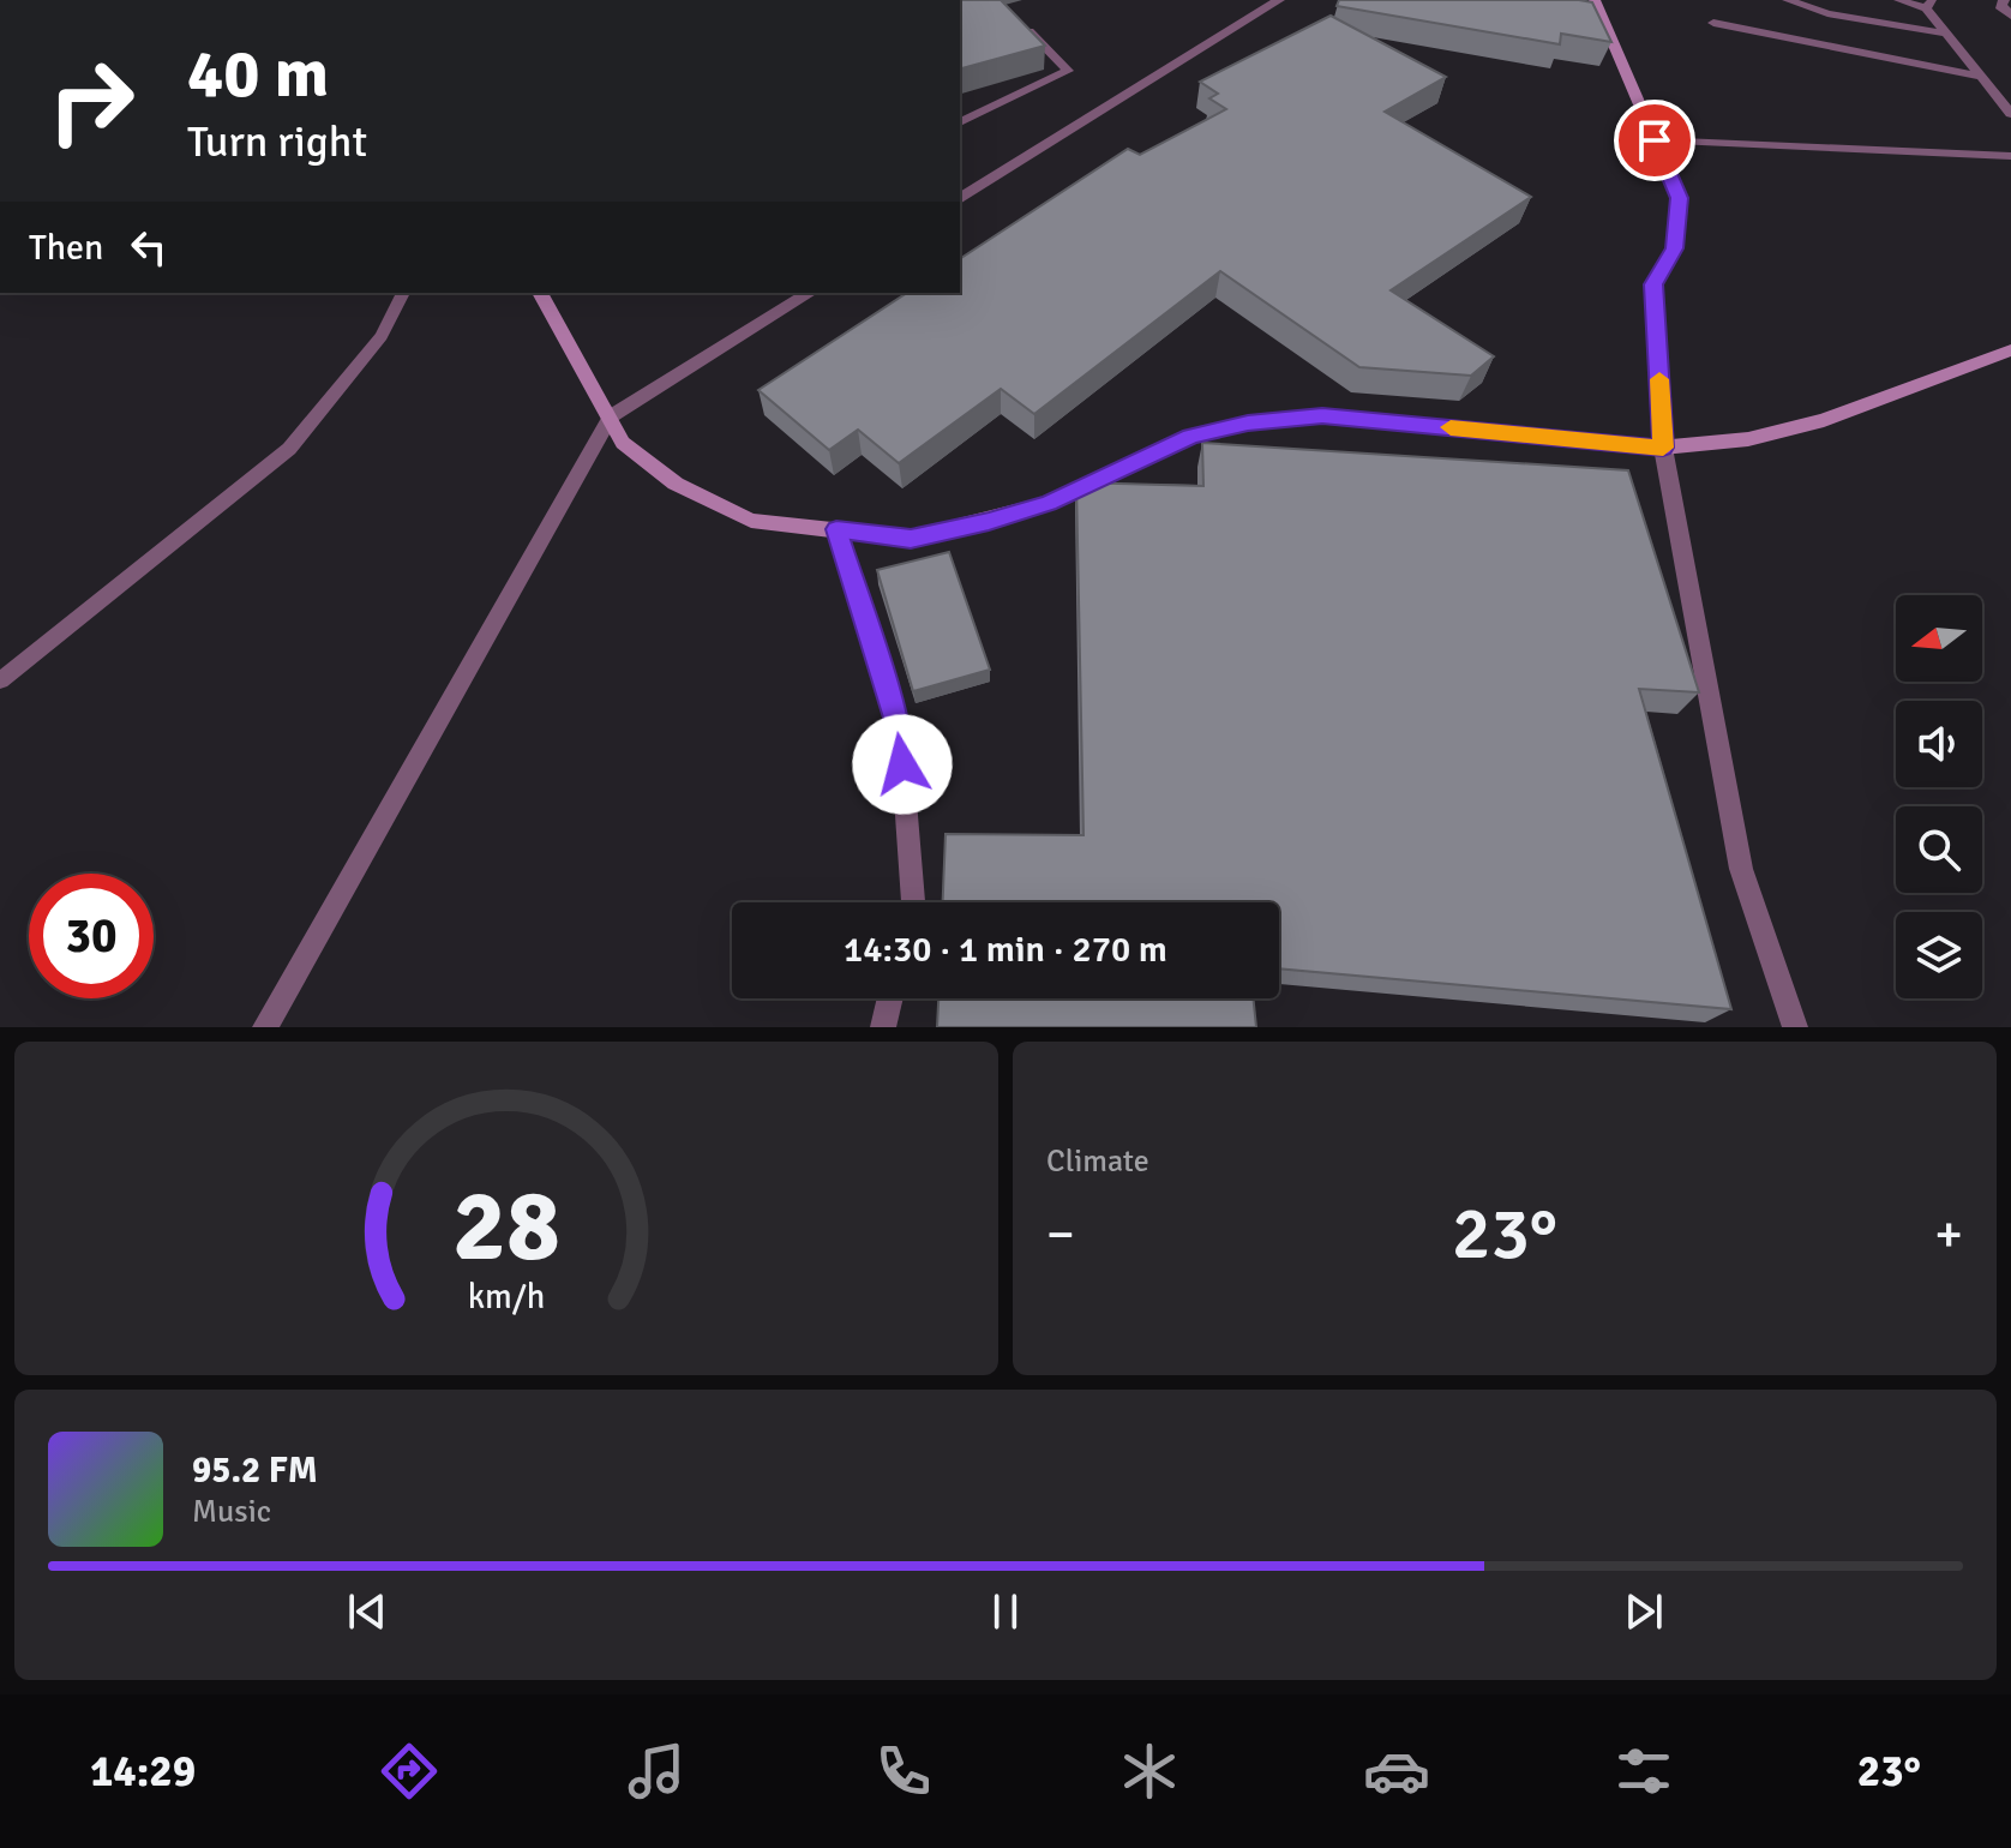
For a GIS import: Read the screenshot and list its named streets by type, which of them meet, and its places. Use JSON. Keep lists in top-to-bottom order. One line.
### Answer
{"north":"left","page":{"turn":["40 m","Turn right"],"then":"Then","limit":"30","trip":"14:30 · 1 min · 270 m","tile":"Climate","heat":["−","23°","+"],"song":["95.2 FM","Music"],"tabs":["14:29","23°"],"gauge":["28","km/h"]}}
